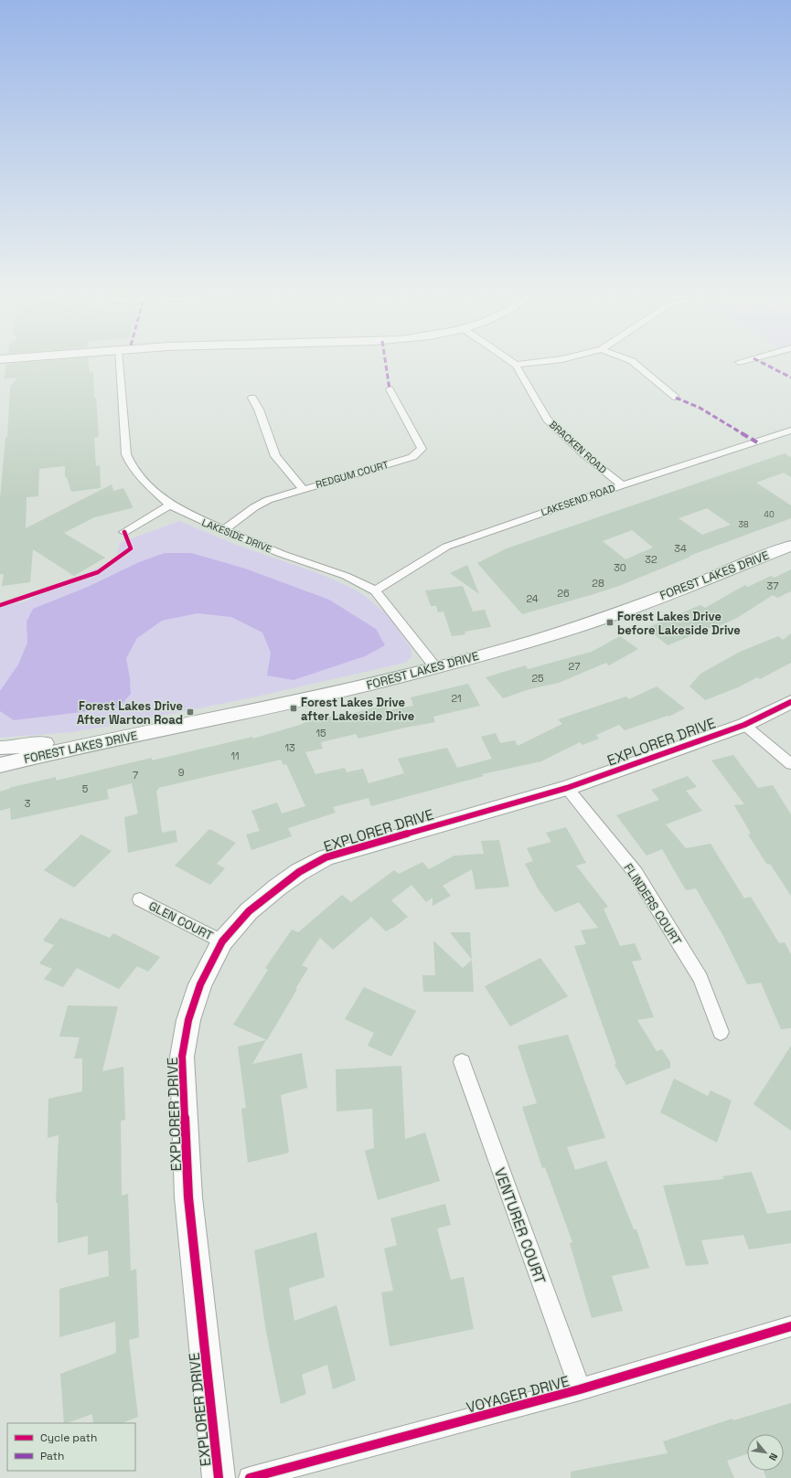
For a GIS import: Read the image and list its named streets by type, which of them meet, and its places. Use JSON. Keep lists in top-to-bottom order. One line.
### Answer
{"streets":{"street":["BRACKEN ROAD","REDGUM COURT","LAKESEND ROAD","LAKESIDE DRIVE","FOREST LAKES DRIVE","EXPLORER DRIVE","FLINDERS COURT","GLEN COURT","VENTURER COURT","VOYAGER DRIVE"]},"crossings":[["BRACKEN ROAD","LAKESEND ROAD"],["REDGUM COURT","LAKESIDE DRIVE"],["LAKESEND ROAD","LAKESIDE DRIVE"],["LAKESIDE DRIVE","FOREST LAKES DRIVE"],["EXPLORER DRIVE","FLINDERS COURT"],["EXPLORER DRIVE","GLEN COURT"],["VENTURER COURT","VOYAGER DRIVE"]],"places":{"transit":["Forest Lakes Drive before Lakeside Drive","Forest Lakes Drive after Lakeside Drive","Forest Lakes Drive After Warton Road"]},"house_numbers":["40","38","34","32","30","28","37","26","24","27","25","21","15","13","11","9","7","5","3"],"legend":["Cycle path","Path"],"north":"bottom right"}
